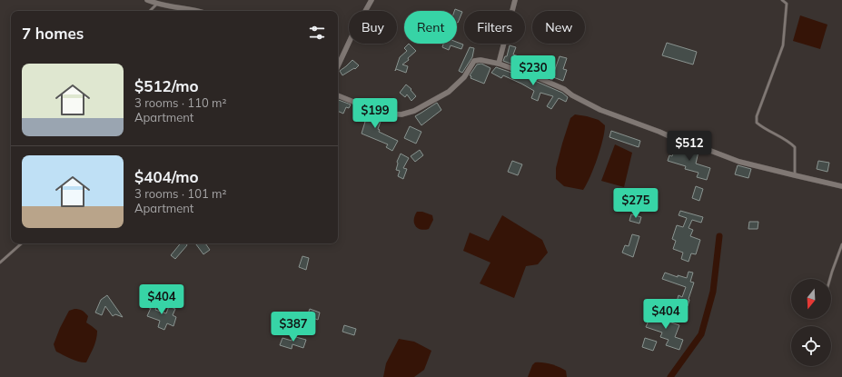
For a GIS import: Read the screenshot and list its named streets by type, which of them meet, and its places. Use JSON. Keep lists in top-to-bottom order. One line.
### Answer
{"north":"bottom","page":{"chip":["Buy","Rent","Filters","New"],"heading":"7 homes","list":[{"name":"$512/mo","note":"3 rooms · 110 m² · Apartment"},{"name":"$404/mo","note":"3 rooms · 101 m² · Apartment"}],"price":["$230","$199","$512","$275","$404","$404","$387"]}}
